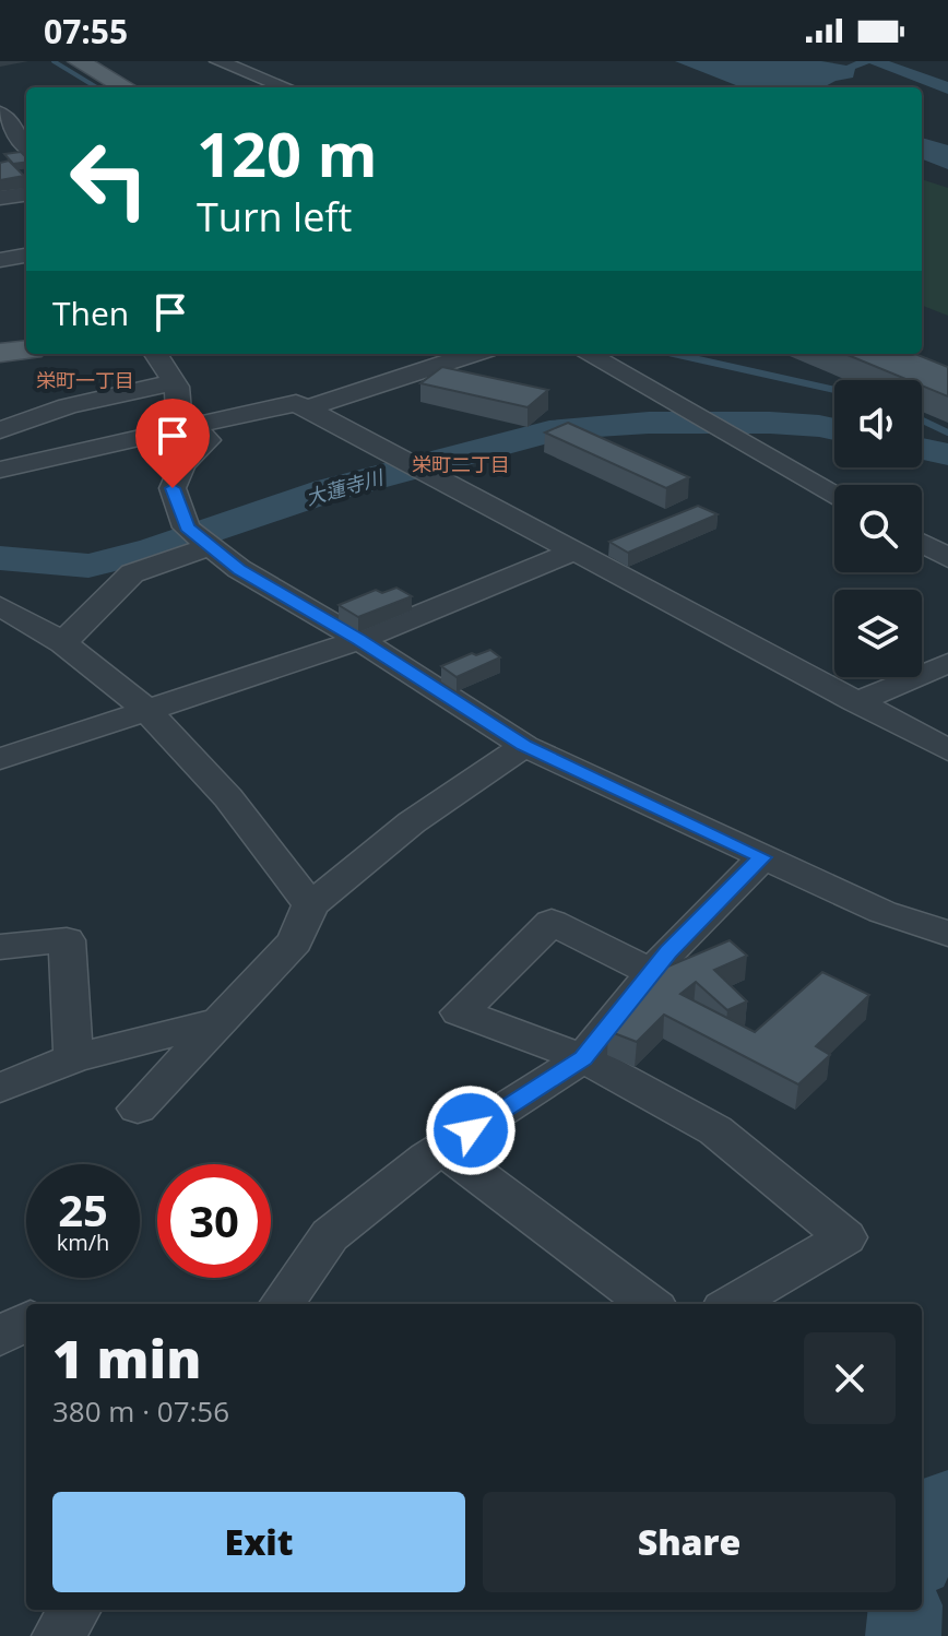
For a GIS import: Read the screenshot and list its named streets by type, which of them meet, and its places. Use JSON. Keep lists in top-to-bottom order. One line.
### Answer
{"districts":["栄町一丁目","栄町二丁目"],"water":["大蓮寺川"],"page":{"status":"07:55","turn":["120 m","Turn left"],"then":"Then","speed":"25 km/h","limit":"30","heading":["1 min","380 m · 07:56"],"buttons":["Exit","Share"]}}
